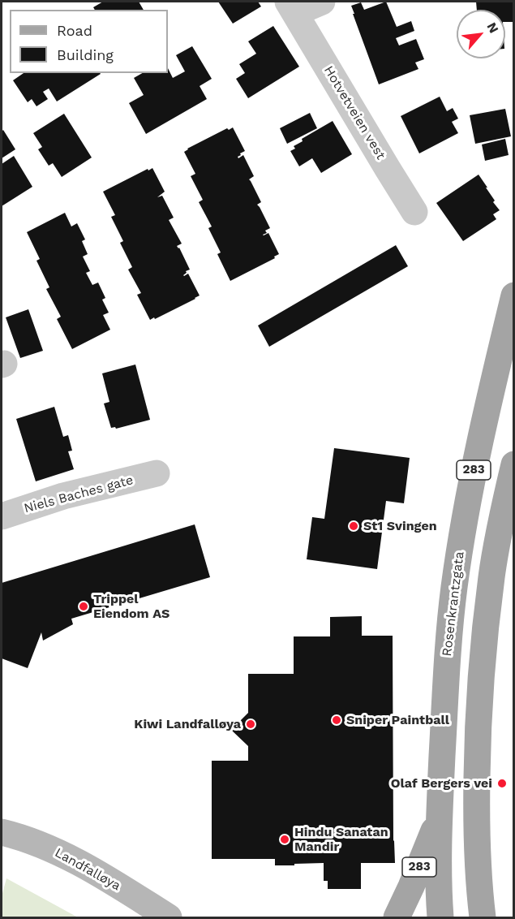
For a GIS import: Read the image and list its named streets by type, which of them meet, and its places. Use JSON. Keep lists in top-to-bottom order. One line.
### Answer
{"streets":{"main road":["283","Rosenkrantzgata","Landfalløya"],"street":["Hotvetveien vest","Niels Baches gate"]},"crossings":[["283","Rosenkrantzgata"]],"places":["St1 Svingen","Trippel Eiendom AS","Sniper Paintball","Kiwi Landfalløya","Olaf Bergers vei","Hindu Sanatan Mandir"],"legend":["Road","Building"],"north":"top right"}
